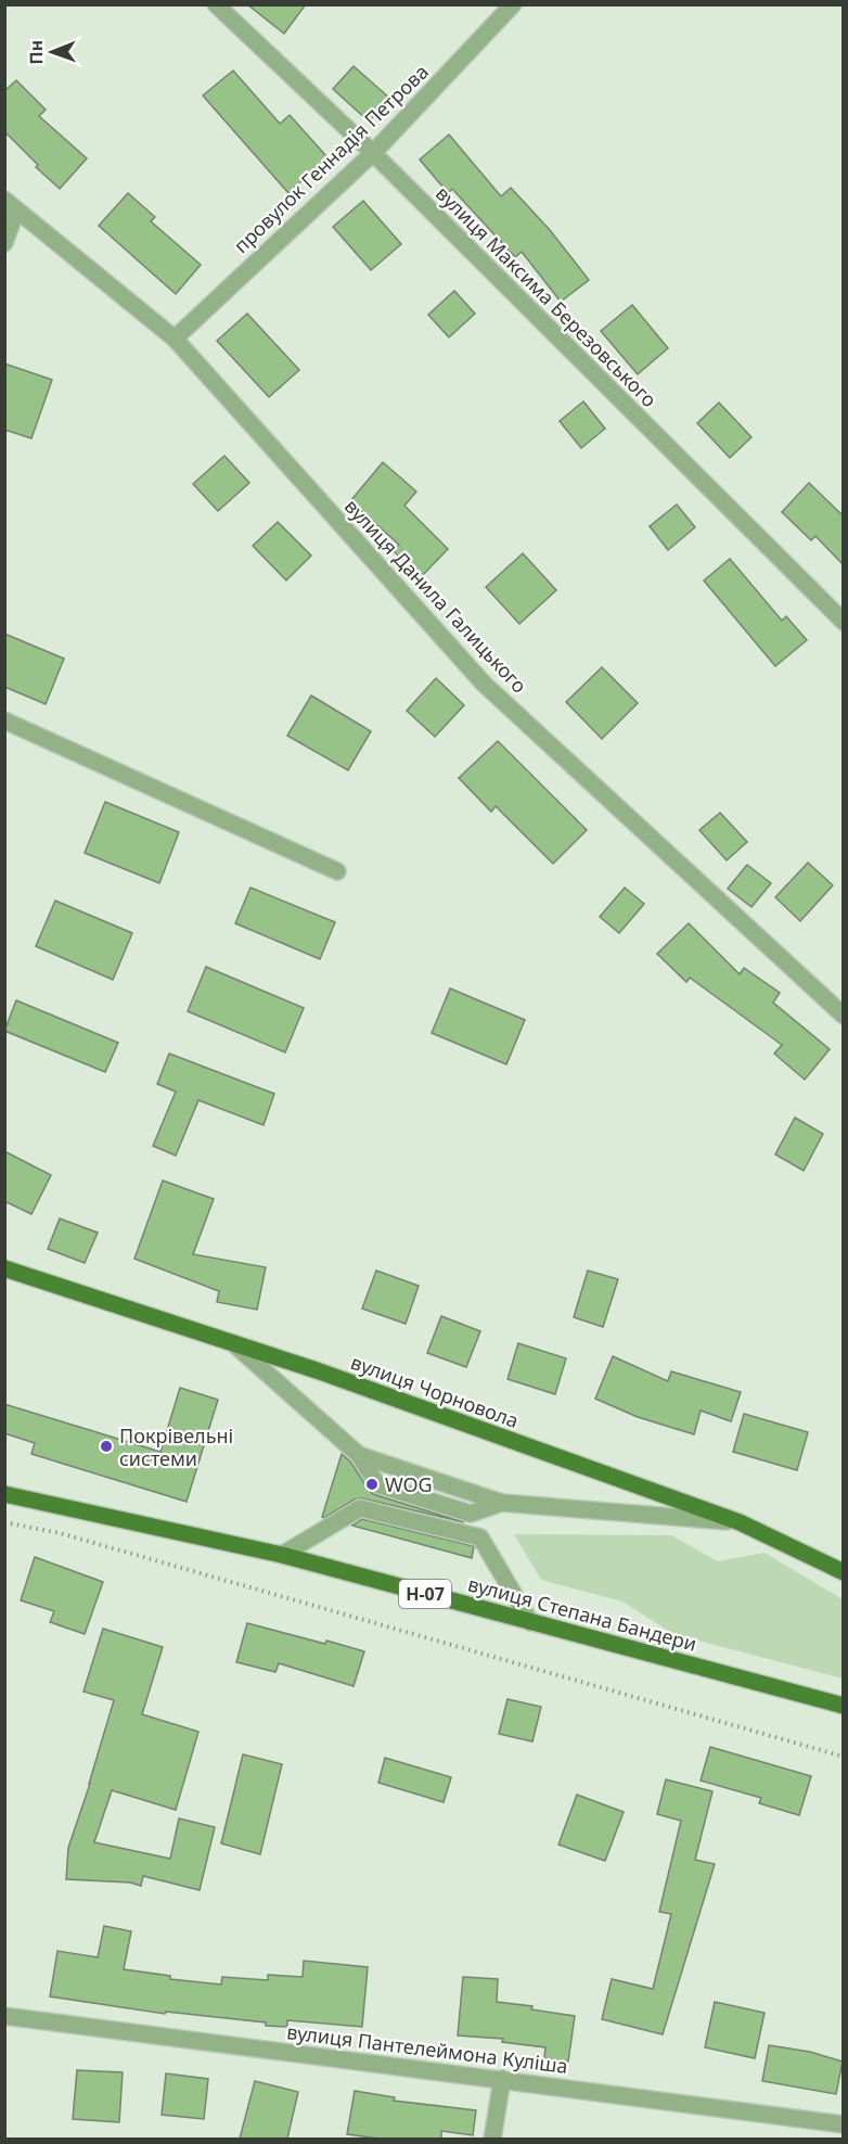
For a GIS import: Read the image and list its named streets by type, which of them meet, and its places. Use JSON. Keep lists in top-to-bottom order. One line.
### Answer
{"streets":{"main road":["вулиця Чорновола","Н-07","вулиця Степана Бандери"],"street":["провулок Геннадія Петрова","вулиця Максима Березовського","вулиця Данила Галицького","вулиця Пантелеймона Куліша"]},"crossings":[["провулок Геннадія Петрова","вулиця Максима Березовського"],["провулок Геннадія Петрова","вулиця Данила Галицького"]],"places":["Покрівельні системи","WOG"],"north":"left"}
